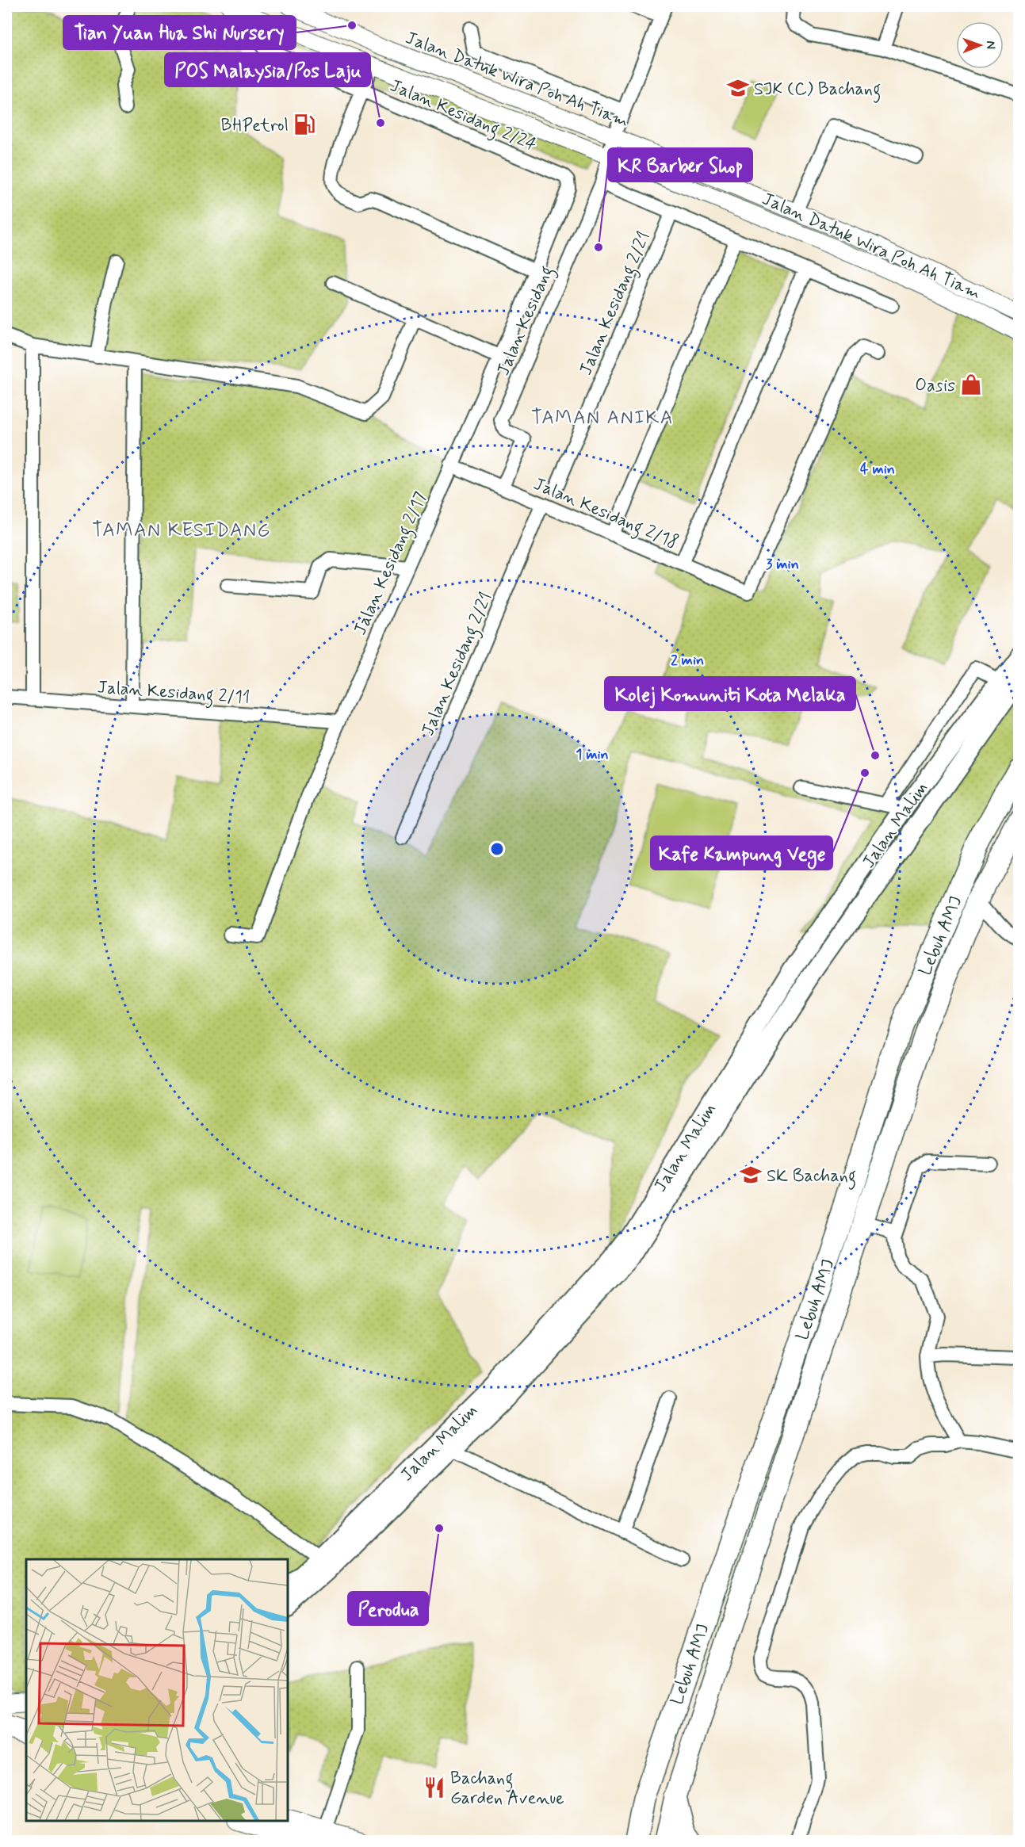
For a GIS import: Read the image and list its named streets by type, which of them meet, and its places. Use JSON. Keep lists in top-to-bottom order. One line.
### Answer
{"streets":{"highway":["Lebuh AMJ"],"main road":["Jalan Malim"],"street":["Jalan Datuk Wira Poh Ah Tiam","Jalan Kesidang 2/24","Jalan Kesidang 2/21","Jalan Kesidang","Jalan Kesidang 2/18","Jalan Kesidang 2/17","Jalan Kesidang 2/11"]},"crossings":[["Jalan Datuk Wira Poh Ah Tiam","Jalan Kesidang 2/24"],["Jalan Datuk Wira Poh Ah Tiam","Jalan Kesidang"],["Jalan Kesidang 2/24","Jalan Kesidang 2/17"],["Jalan Kesidang 2/21","Jalan Kesidang 2/18"],["Jalan Kesidang","Jalan Kesidang 2/18"],["Jalan Kesidang 2/18","Jalan Kesidang 2/17"],["Jalan Kesidang 2/17","Jalan Kesidang 2/11"]],"districts":["TAMAN ANIKA","TAMAN KESIDANG"],"places":{"other":["Tian Yuan Hua Shi Nursery","POS Malaysia/Pos Laju","KR Barber Shop","Kolej Komuniti Kota Melaka","Kafe Kampung Vege","Perodua"],"school or university":["SJK (C) Bachang","SK Bachang"],"fuel station":["BHPetrol"],"shop":["Oasis"],"restaurant":["Bachang Garden Avenue"]},"north":"right","rings":["4 min","3 min","2 min","1 min"]}
